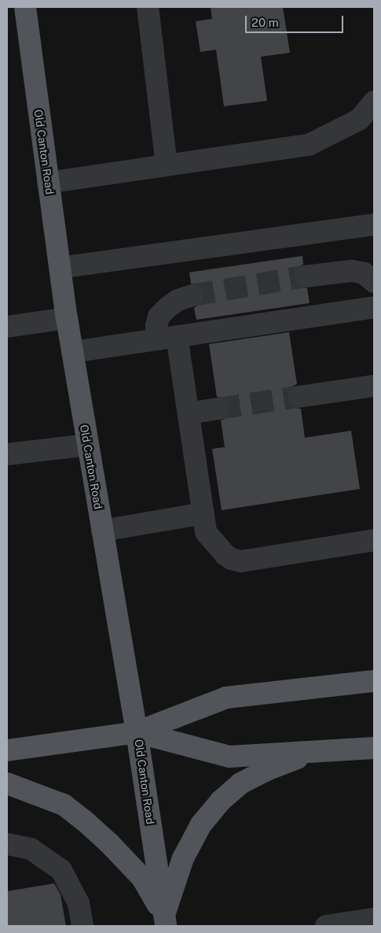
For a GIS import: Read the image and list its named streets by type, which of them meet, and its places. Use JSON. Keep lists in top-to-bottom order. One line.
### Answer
{"streets":{"main road":["Old Canton Road"]},"scale_bar":"20 m"}
